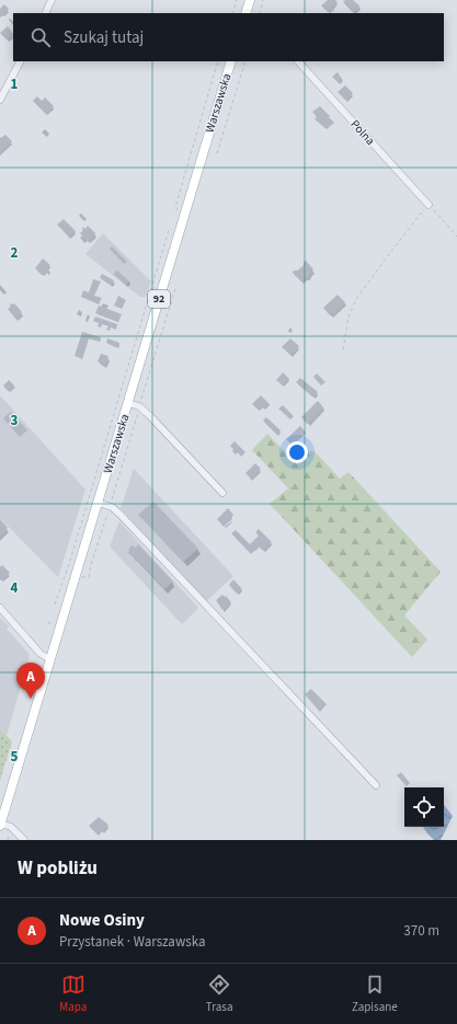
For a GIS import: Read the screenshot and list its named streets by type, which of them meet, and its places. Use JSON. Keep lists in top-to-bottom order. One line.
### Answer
{"streets":{"main road":["Warszawska","92"],"street":["Polna"]},"page":{"search":"Szukaj tutaj","pins":"A","heading":"W pobliżu","list":[{"mark":"A","name":"Nowe Osiny","note":"Przystanek · Warszawska","value":"370 m"}],"nav":["Mapa","Trasa","Zapisane"]},"grid":{"rows":["1","2","3","4","5"]}}
